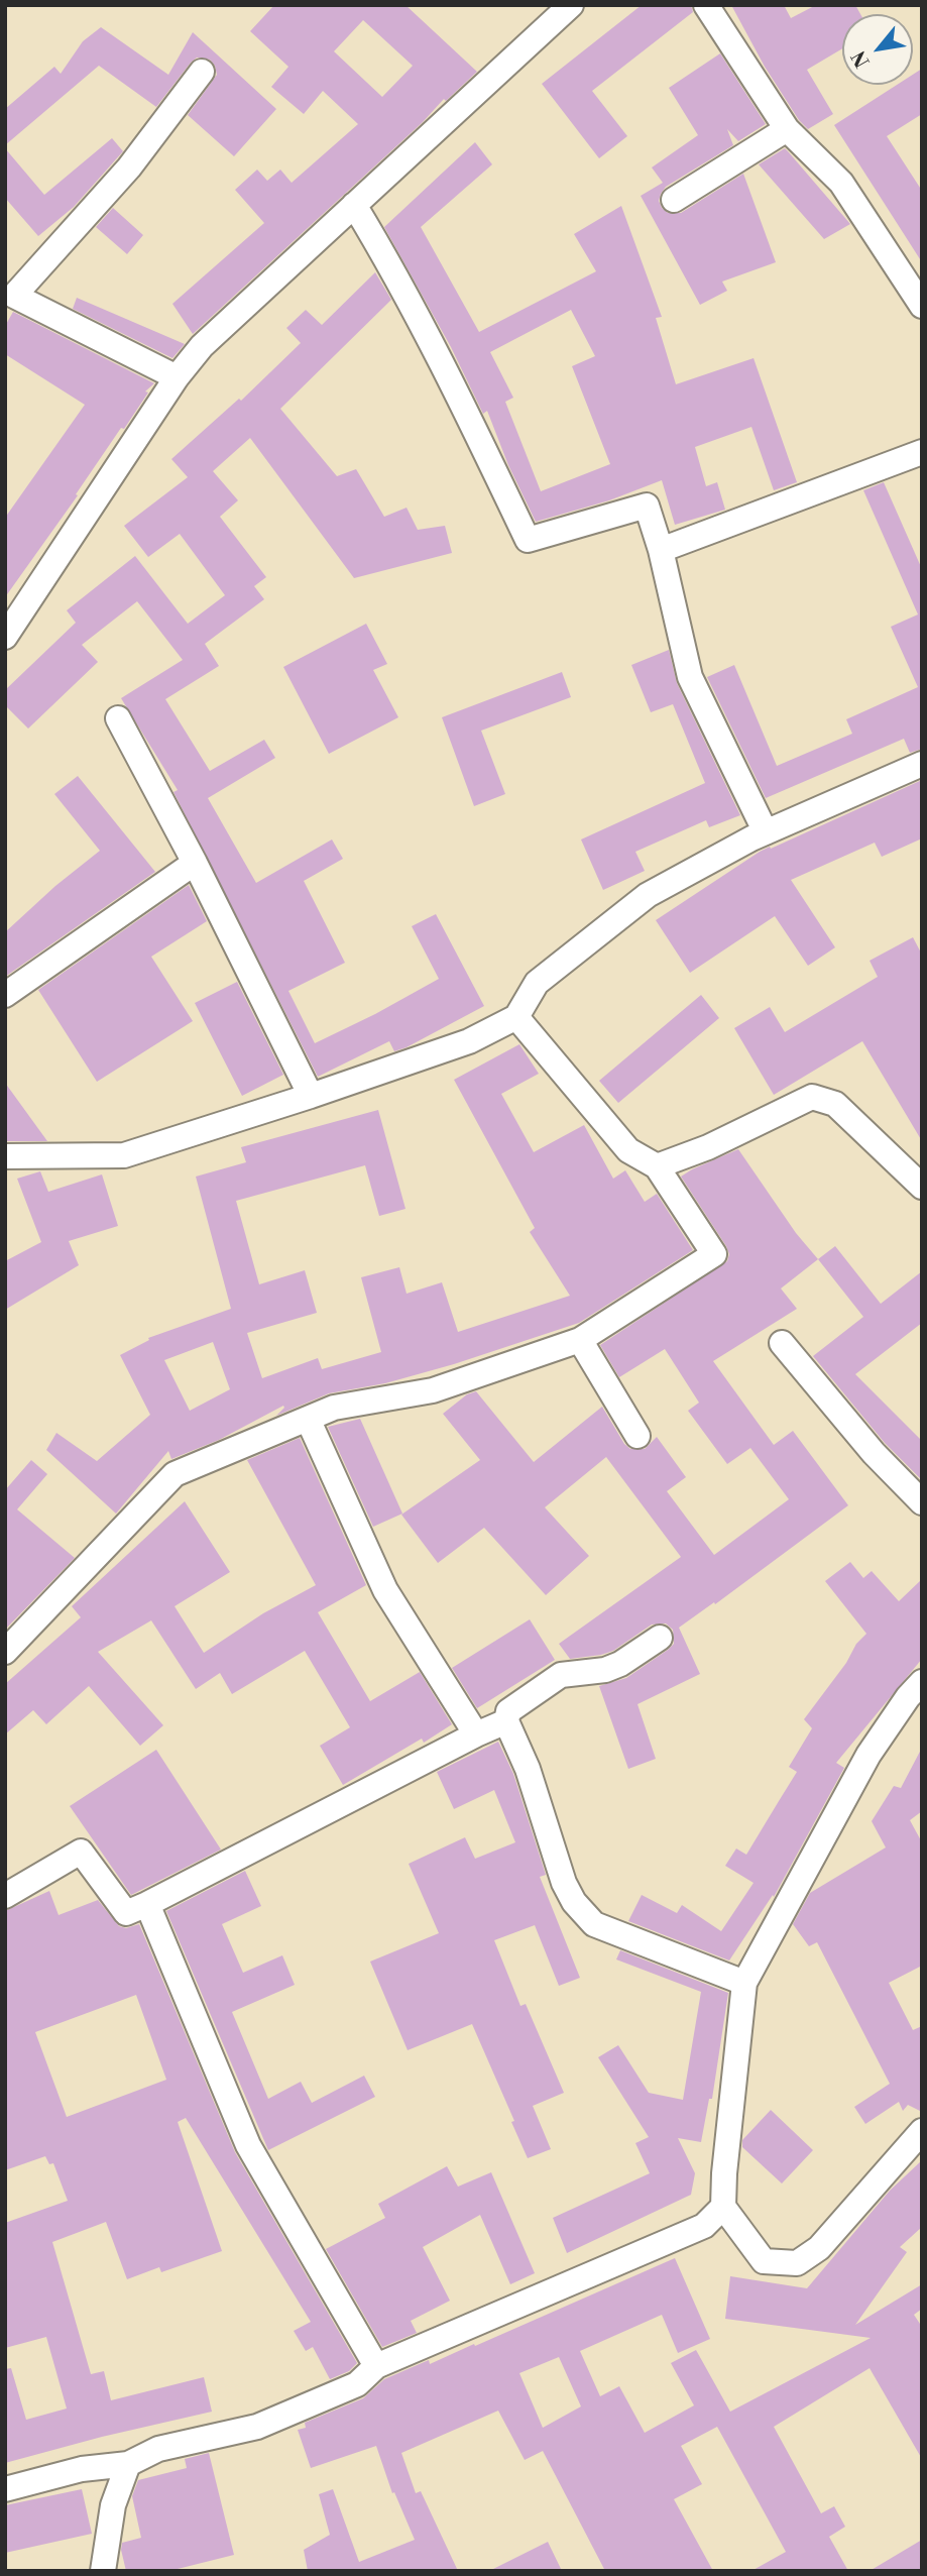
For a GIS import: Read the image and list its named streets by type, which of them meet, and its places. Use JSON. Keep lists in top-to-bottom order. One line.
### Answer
{"north":"bottom left"}
